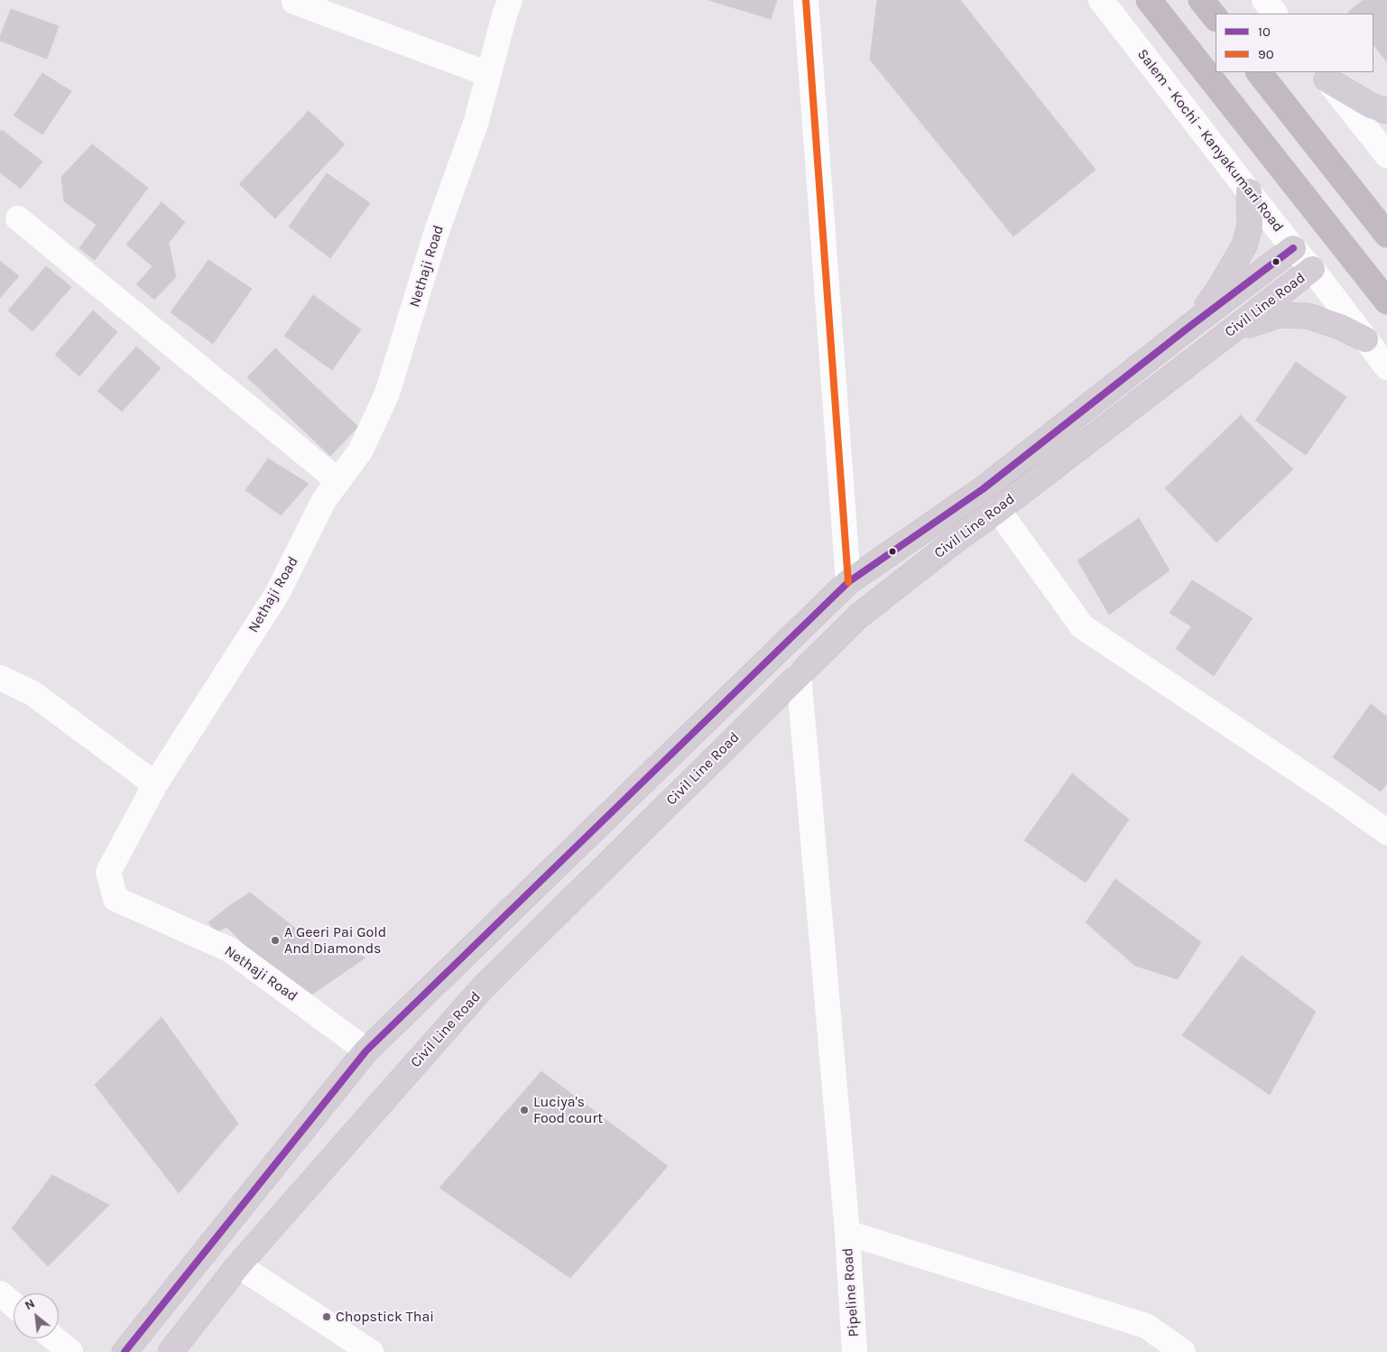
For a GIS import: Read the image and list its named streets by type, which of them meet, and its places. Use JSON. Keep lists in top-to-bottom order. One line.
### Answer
{"streets":{"main road":["Civil Line Road"],"street":["Salem - Kochi - Kanyakumari Road","Nethaji Road","Pipeline Road"]},"crossings":[["Salem - Kochi - Kanyakumari Road","Civil Line Road"],["Nethaji Road","Civil Line Road"],["Civil Line Road","Pipeline Road"]],"places":["A Geeri Pai Gold And Diamonds","Luciya's Food court","Chopstick Thai"],"lines":["transit line 90","transit line 10"],"legend":["10","90"],"north":"top left"}
